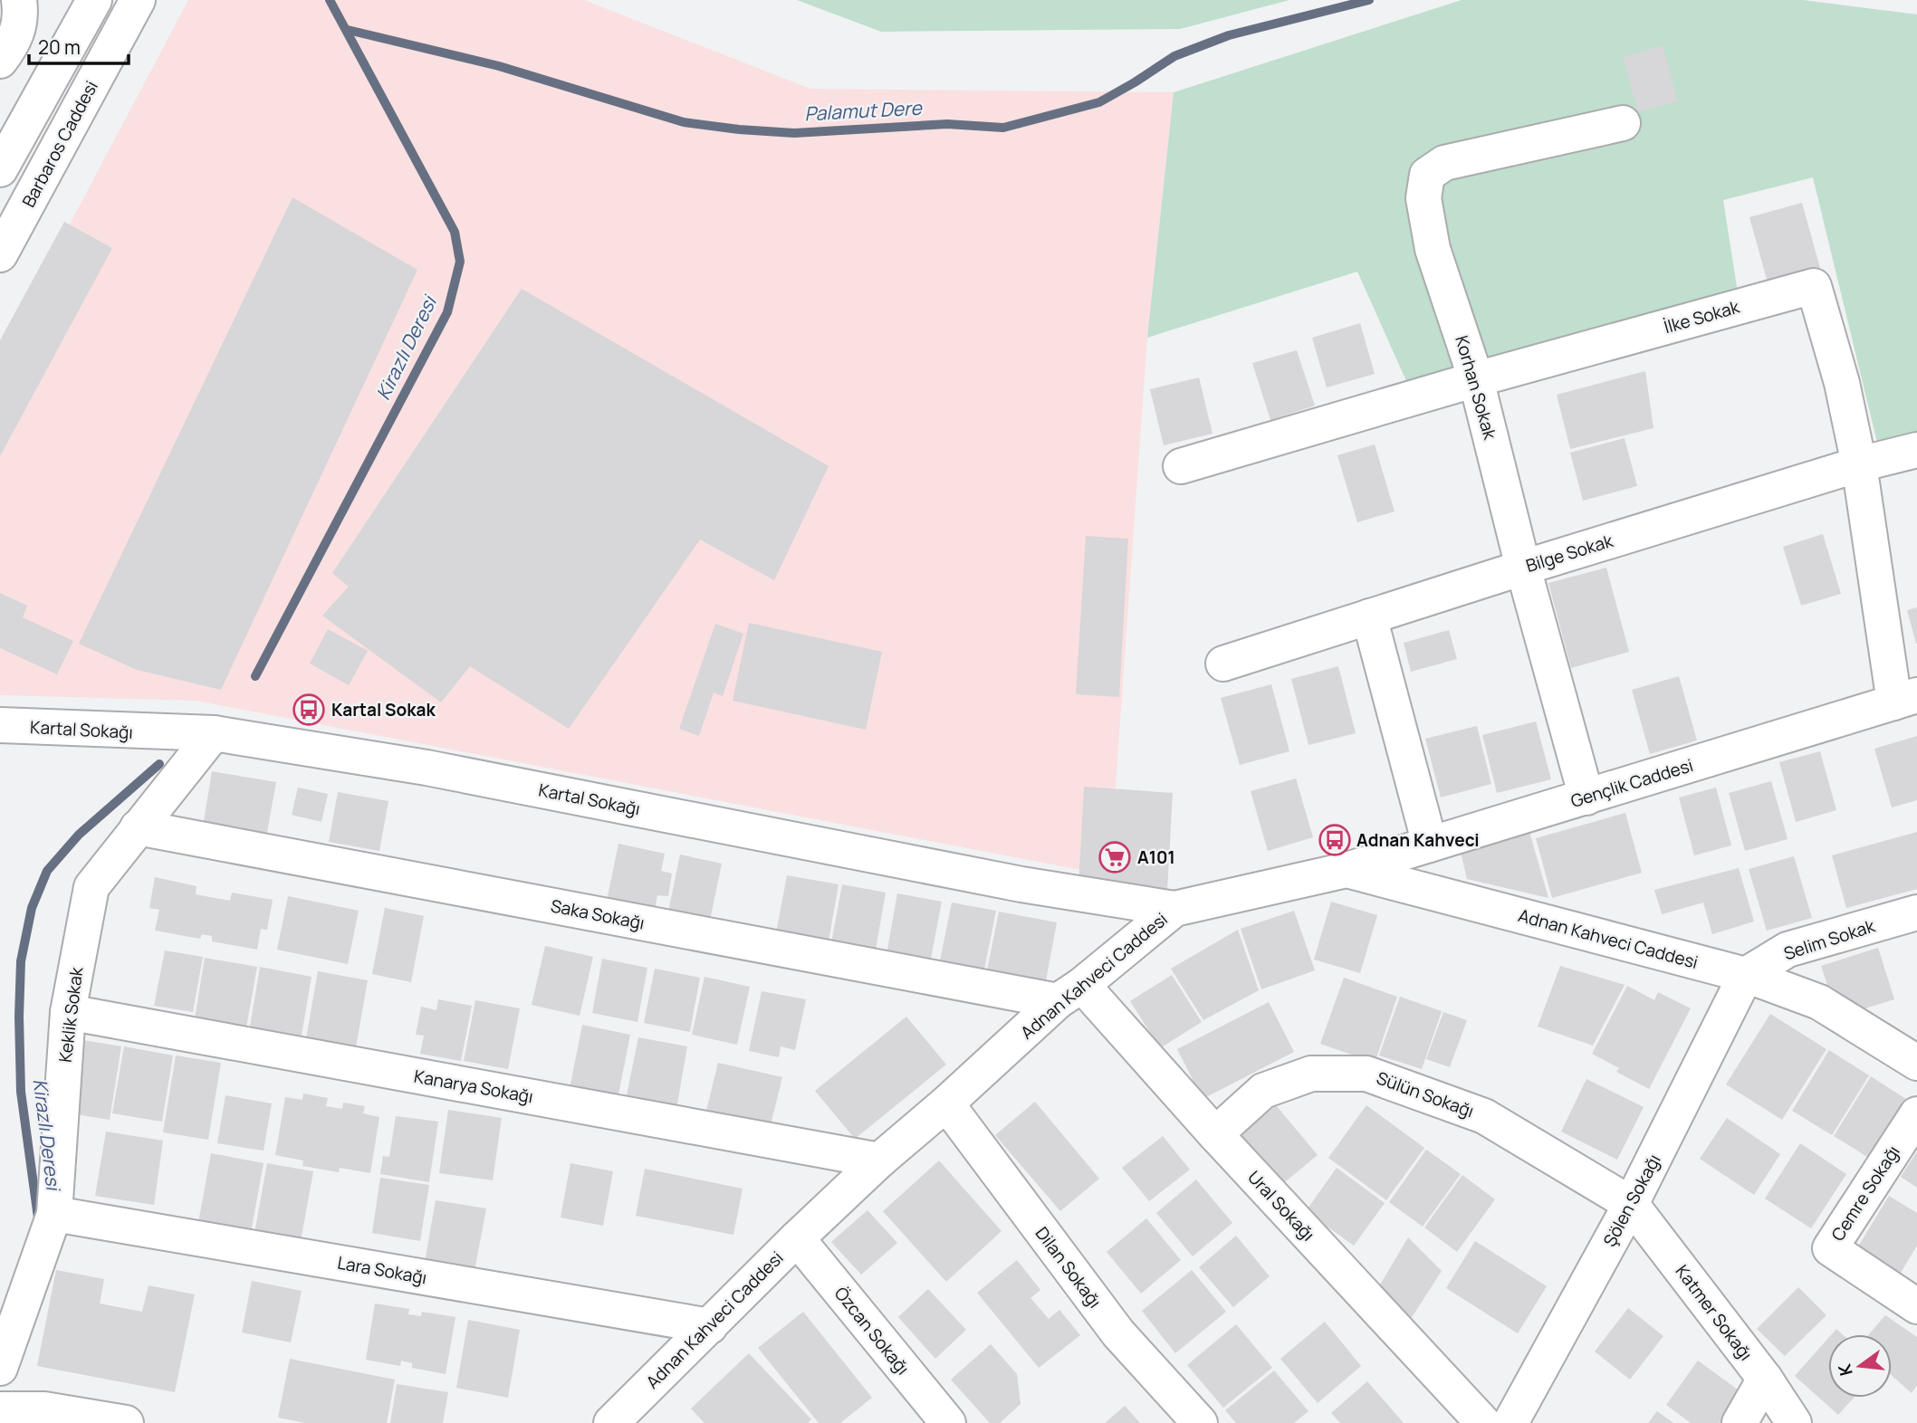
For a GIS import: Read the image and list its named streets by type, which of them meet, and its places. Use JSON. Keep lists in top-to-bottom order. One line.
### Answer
{"streets":{"street":["Barbaros Caddesi","İlke Sokak","Korhan Sokak","Bilge Sokak","Kartal Sokağı","Gençlik Caddesi","Saka Sokağı","Adnan Kahveci Caddesi","Selim Sokak","Keklik Sokak","Kanarya Sokağı","Sülün Sokağı","Cemre Sokağı","Şölen Sokağı","Ural Sokağı","Dilan Sokağı","Lara Sokağı","Katmer Sokağı","Özcan Sokağı"]},"crossings":[["İlke Sokak","Korhan Sokak"],["İlke Sokak","Bilge Sokak"],["İlke Sokak","Gençlik Caddesi"],["Korhan Sokak","Bilge Sokak"],["Korhan Sokak","Gençlik Caddesi"],["Kartal Sokağı","Adnan Kahveci Caddesi"],["Kartal Sokağı","Keklik Sokak"],["Gençlik Caddesi","Adnan Kahveci Caddesi"],["Saka Sokağı","Adnan Kahveci Caddesi"],["Saka Sokağı","Keklik Sokak"],["Saka Sokağı","Ural Sokağı"],["Adnan Kahveci Caddesi","Selim Sokak"],["Adnan Kahveci Caddesi","Kanarya Sokağı"],["Adnan Kahveci Caddesi","Şölen Sokağı"],["Adnan Kahveci Caddesi","Ural Sokağı"],["Adnan Kahveci Caddesi","Dilan Sokağı"],["Adnan Kahveci Caddesi","Lara Sokağı"],["Adnan Kahveci Caddesi","Özcan Sokağı"],["Selim Sokak","Şölen Sokağı"],["Keklik Sokak","Kanarya Sokağı"],["Keklik Sokak","Lara Sokağı"],["Sülün Sokağı","Şölen Sokağı"],["Sülün Sokağı","Ural Sokağı"],["Sülün Sokağı","Katmer Sokağı"],["Şölen Sokağı","Katmer Sokağı"]],"water":["Palamut Dere","Kirazlı Deresi"],"places":{"bus stop":["Kartal Sokak","Adnan Kahveci"],"supermarket":["A101"]},"scale_bar":"20 m","north":"left"}
